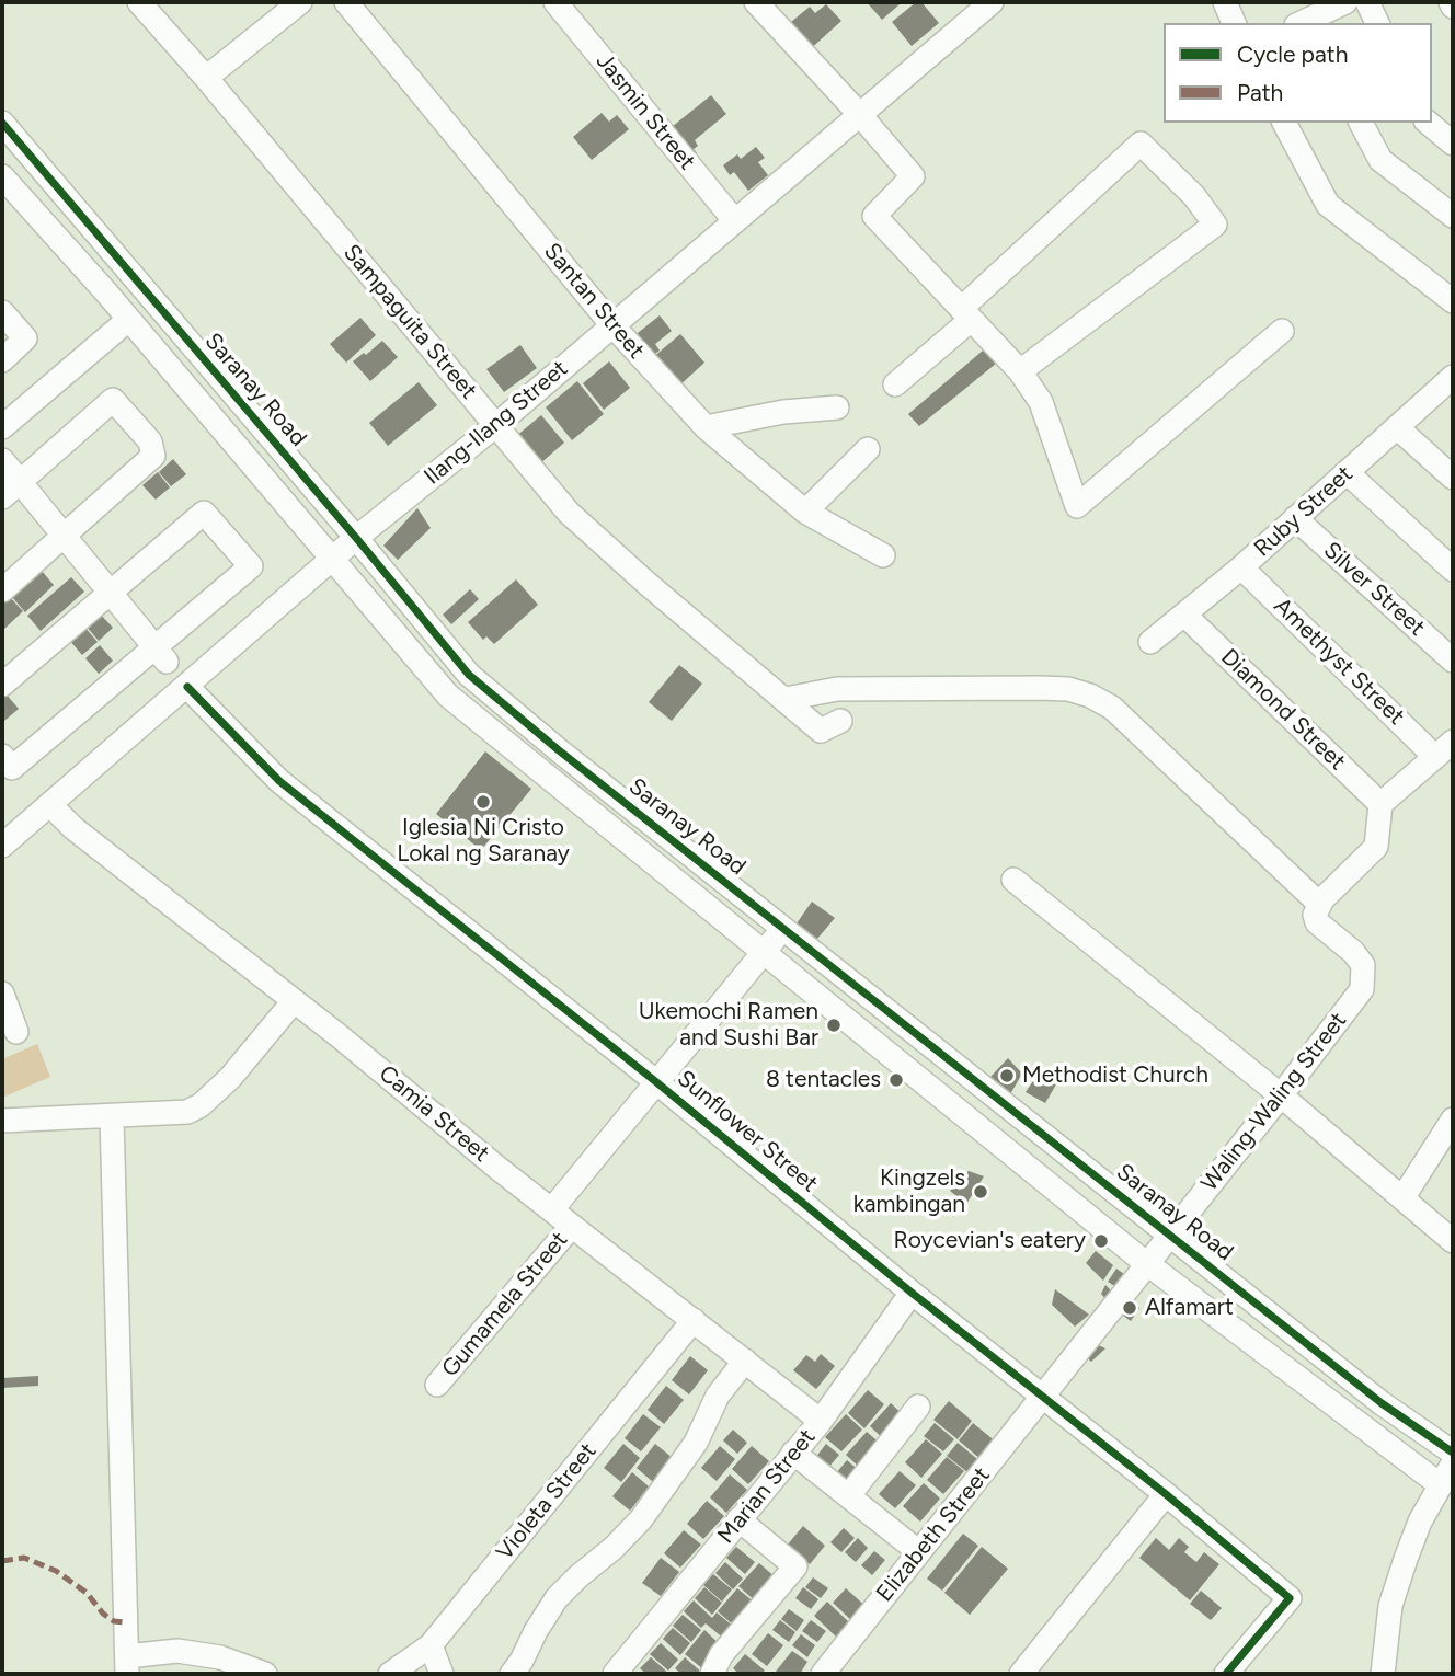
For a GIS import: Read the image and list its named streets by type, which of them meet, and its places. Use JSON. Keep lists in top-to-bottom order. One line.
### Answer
{"streets":{"street":["Jasmin Street","Santan Street","Sampaguita Street","Saranay Road","Ilang-Ilang Street","Ruby Street","Silver Street","Amethyst Street","Diamond Street","Waling-Waling Street","Camia Street","Sunflower Street","Gumamela Street","Marian Street","Violeta Street","Elizabeth Street"]},"crossings":[["Jasmin Street","Ilang-Ilang Street"],["Santan Street","Ilang-Ilang Street"],["Sampaguita Street","Ilang-Ilang Street"],["Saranay Road","Ilang-Ilang Street"],["Saranay Road","Waling-Waling Street"],["Ilang-Ilang Street","Camia Street"],["Ilang-Ilang Street","Sunflower Street"],["Ruby Street","Silver Street"],["Ruby Street","Amethyst Street"],["Ruby Street","Diamond Street"],["Waling-Waling Street","Sunflower Street"],["Waling-Waling Street","Elizabeth Street"],["Camia Street","Gumamela Street"],["Camia Street","Marian Street"],["Camia Street","Violeta Street"],["Sunflower Street","Marian Street"],["Sunflower Street","Elizabeth Street"]],"places":["Iglesia Ni Cristo Lokal ng Saranay","Ukemochi Ramen and Sushi Bar","Methodist Church","8 tentacles","Kingzels kambingan","Roycevian's eatery","Alfamart"],"legend":["Cycle path","Path"]}
